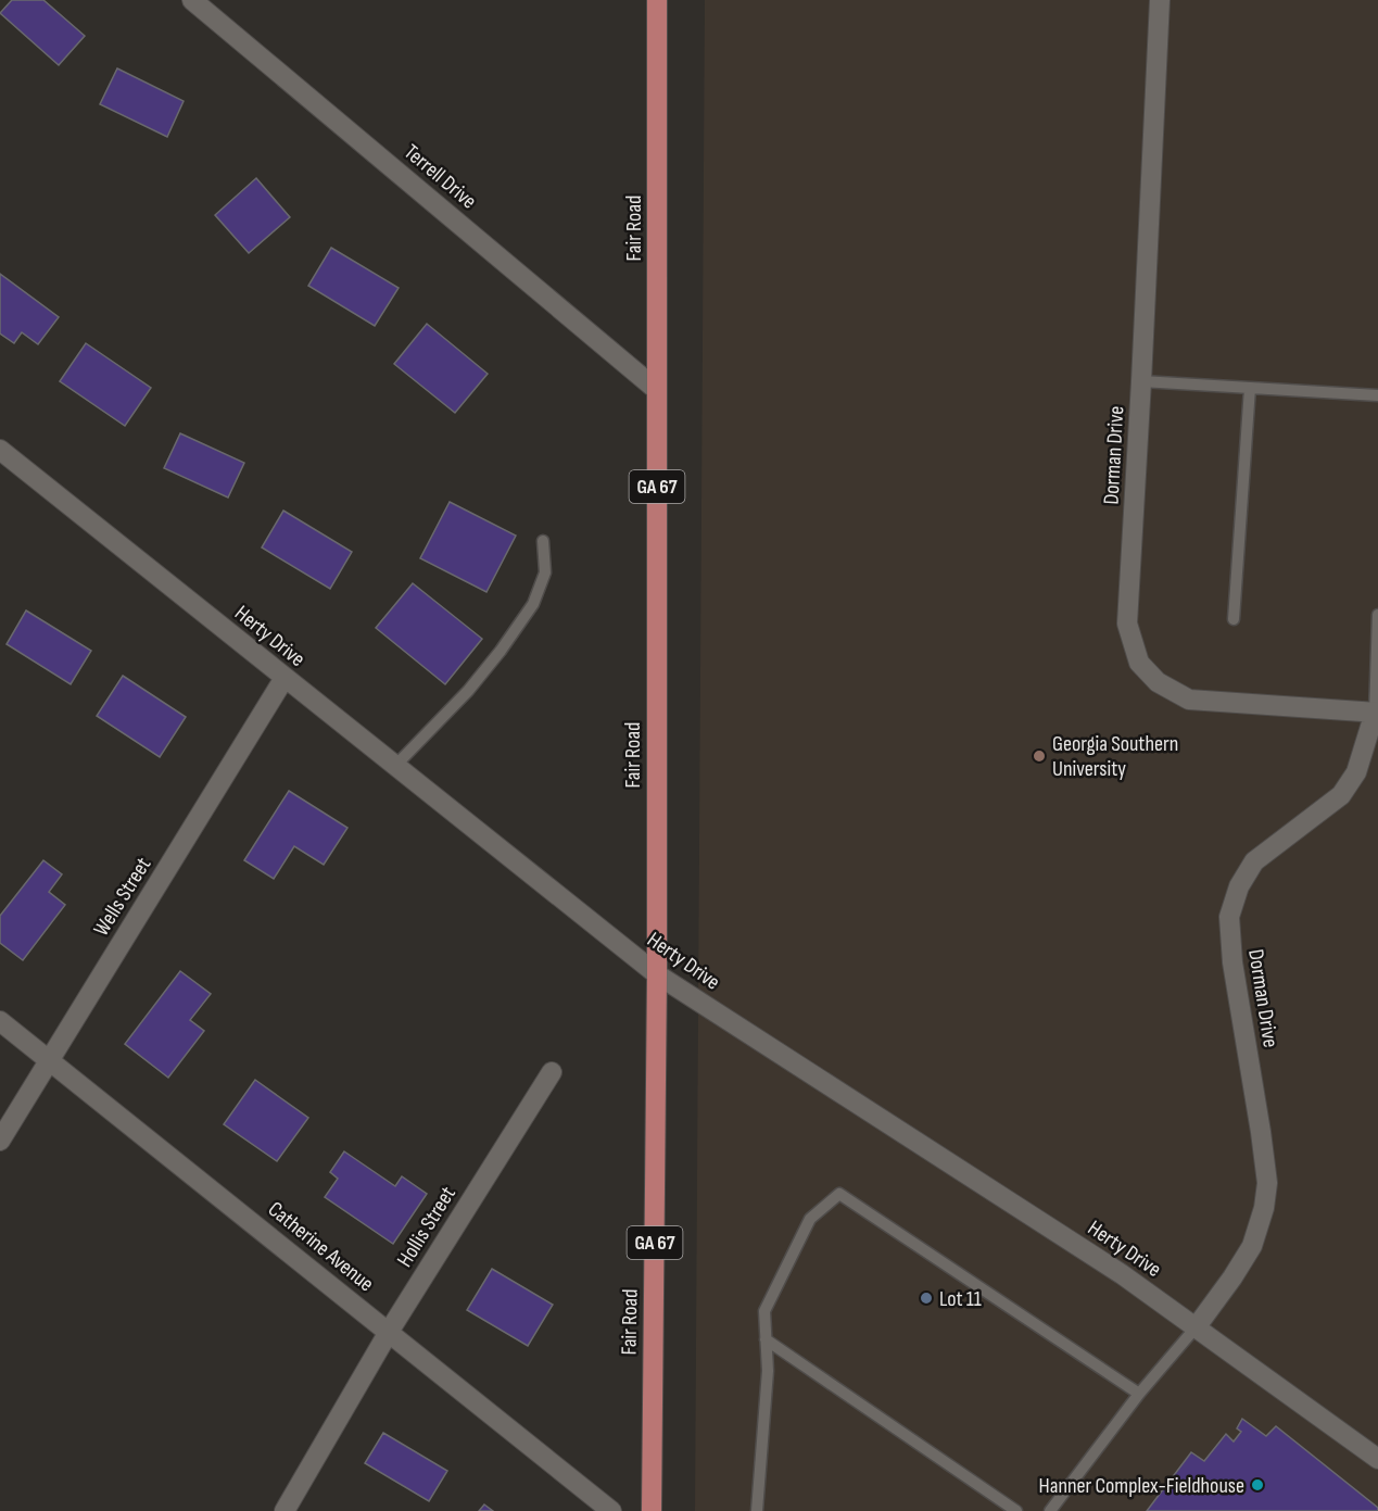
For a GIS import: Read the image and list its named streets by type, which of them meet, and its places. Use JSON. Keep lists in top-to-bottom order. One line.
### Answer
{"streets":{"main road":["Fair Road","GA 67"],"street":["Terrell Drive","Dorman Drive","Herty Drive","Wells Street","Hollis Street","Catherine Avenue"]},"crossings":[["Terrell Drive","Fair Road"],["Fair Road","Herty Drive"],["Dorman Drive","Herty Drive"],["Herty Drive","Wells Street"],["Wells Street","Catherine Avenue"],["Hollis Street","Catherine Avenue"]],"places":["Georgia Southern University","Lot 11","Hanner Complex-Fieldhouse"]}
